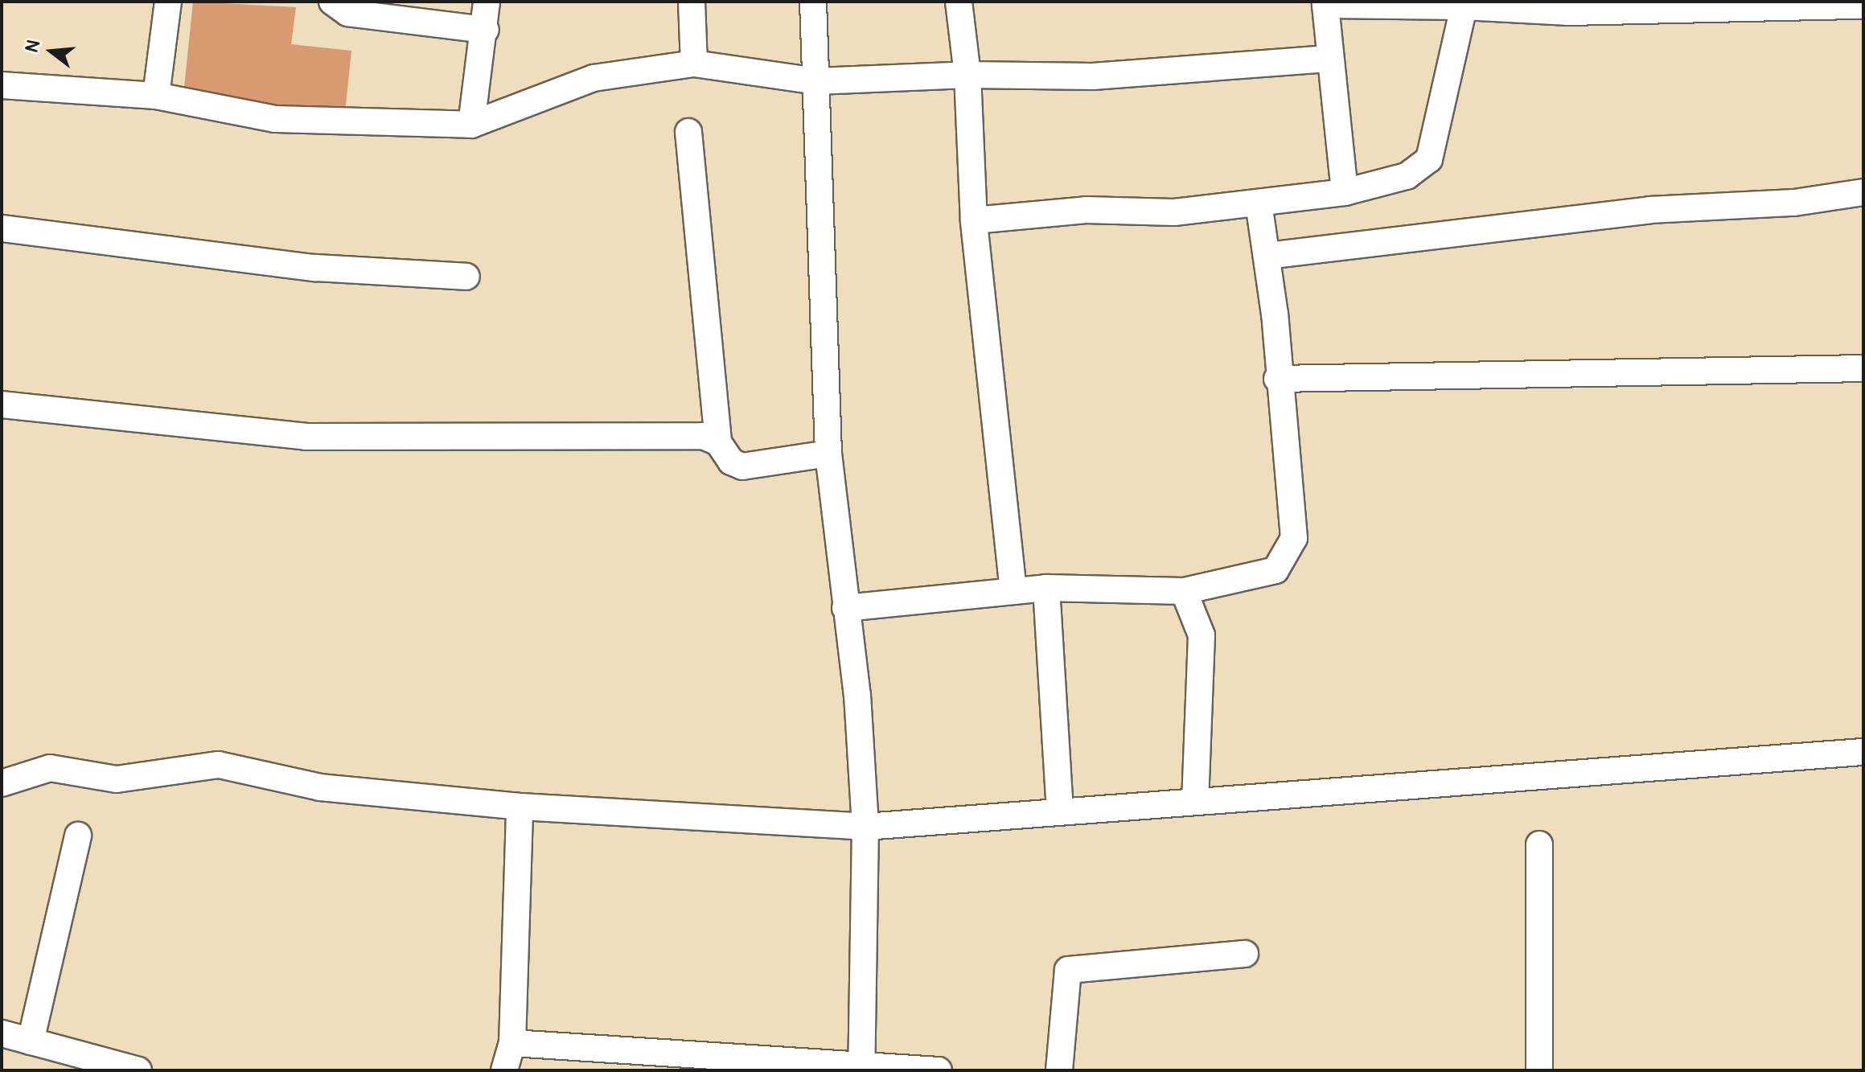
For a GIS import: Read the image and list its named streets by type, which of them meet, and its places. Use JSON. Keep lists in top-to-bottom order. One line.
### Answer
{"north":"left"}
